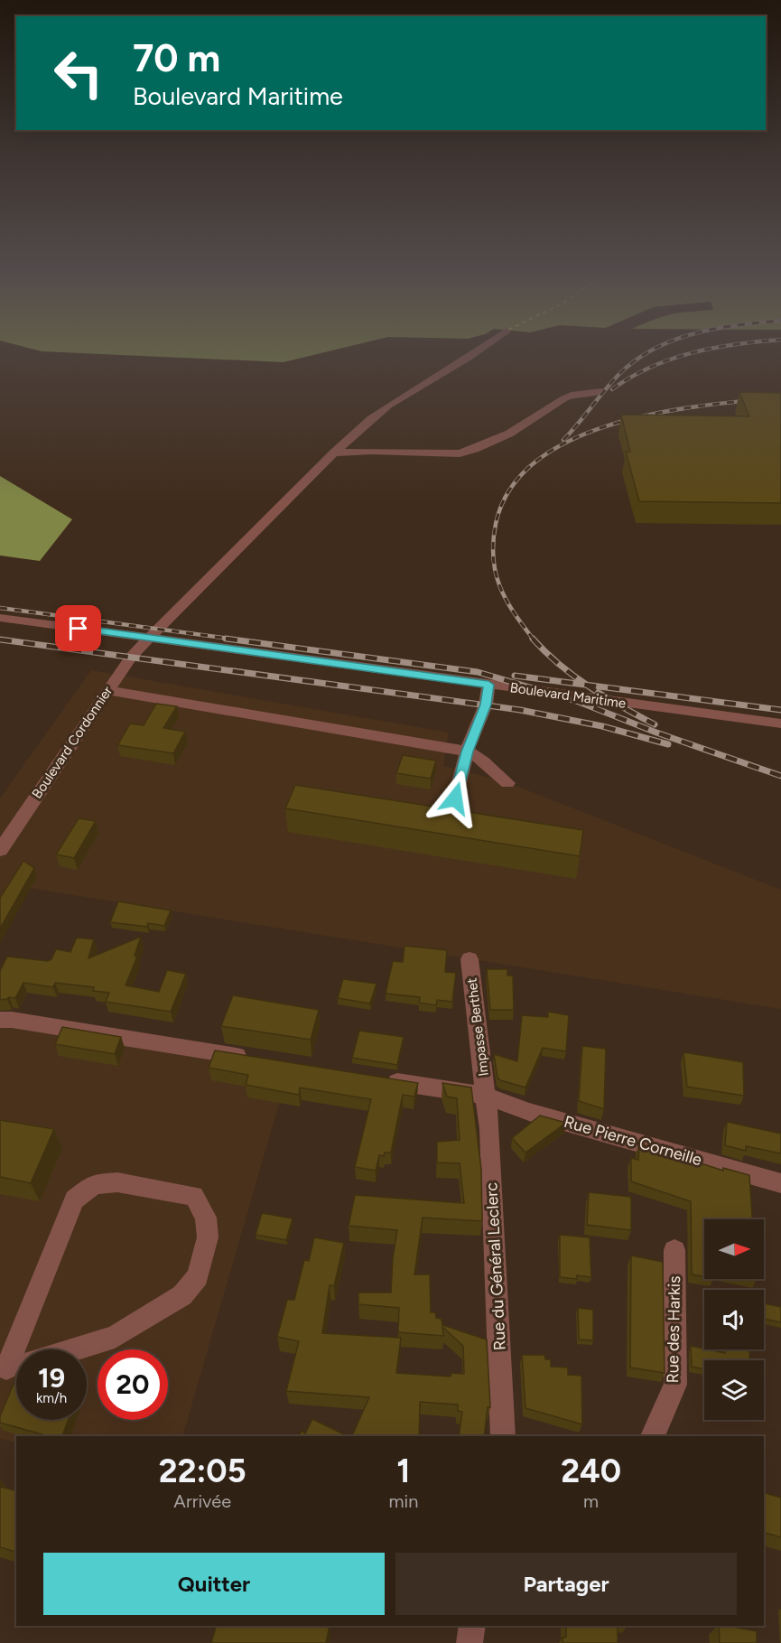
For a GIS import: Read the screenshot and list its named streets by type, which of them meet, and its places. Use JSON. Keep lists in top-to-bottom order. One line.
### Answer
{"streets":{"street":["Boulevard Maritime","Boulevard Cordonnier","Impasse Berthet","Rue Pierre Corneille","Rue du Général Leclerc","Rue des Harkis"]},"crossings":[["Boulevard Maritime","Boulevard Cordonnier"],["Impasse Berthet","Rue Pierre Corneille"],["Impasse Berthet","Rue du Général Leclerc"],["Rue Pierre Corneille","Rue du Général Leclerc"]],"north":"right","page":{"turn":["70 m","Boulevard Maritime"],"speed":"19 km/h","limit":"20","eta":["22:05","Arrivée","1","min","240","m"],"buttons":["Quitter","Partager"]}}
